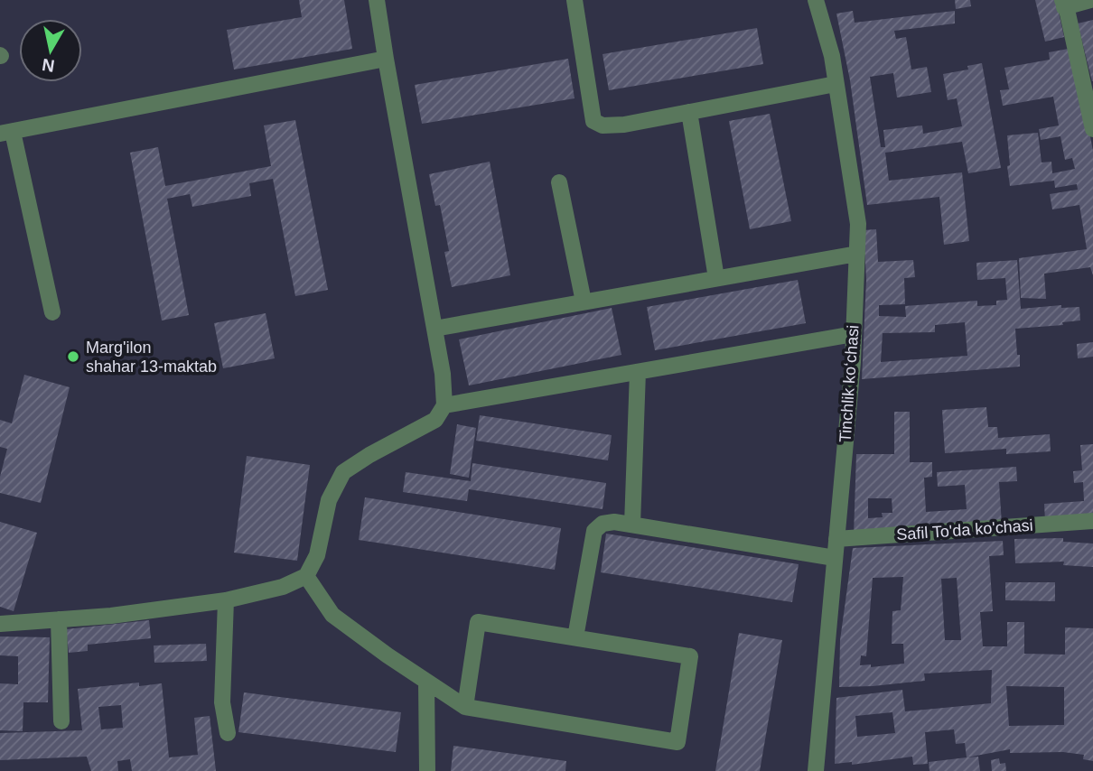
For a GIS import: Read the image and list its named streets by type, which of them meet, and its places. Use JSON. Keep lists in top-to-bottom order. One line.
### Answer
{"streets":{"street":["Tinchlik koʻchasi","Safil To'da ko'chasi"]},"crossings":[["Tinchlik koʻchasi","Safil To'da ko'chasi"]],"places":["Marg'ilon shahar 13-maktab"],"north":"bottom"}
